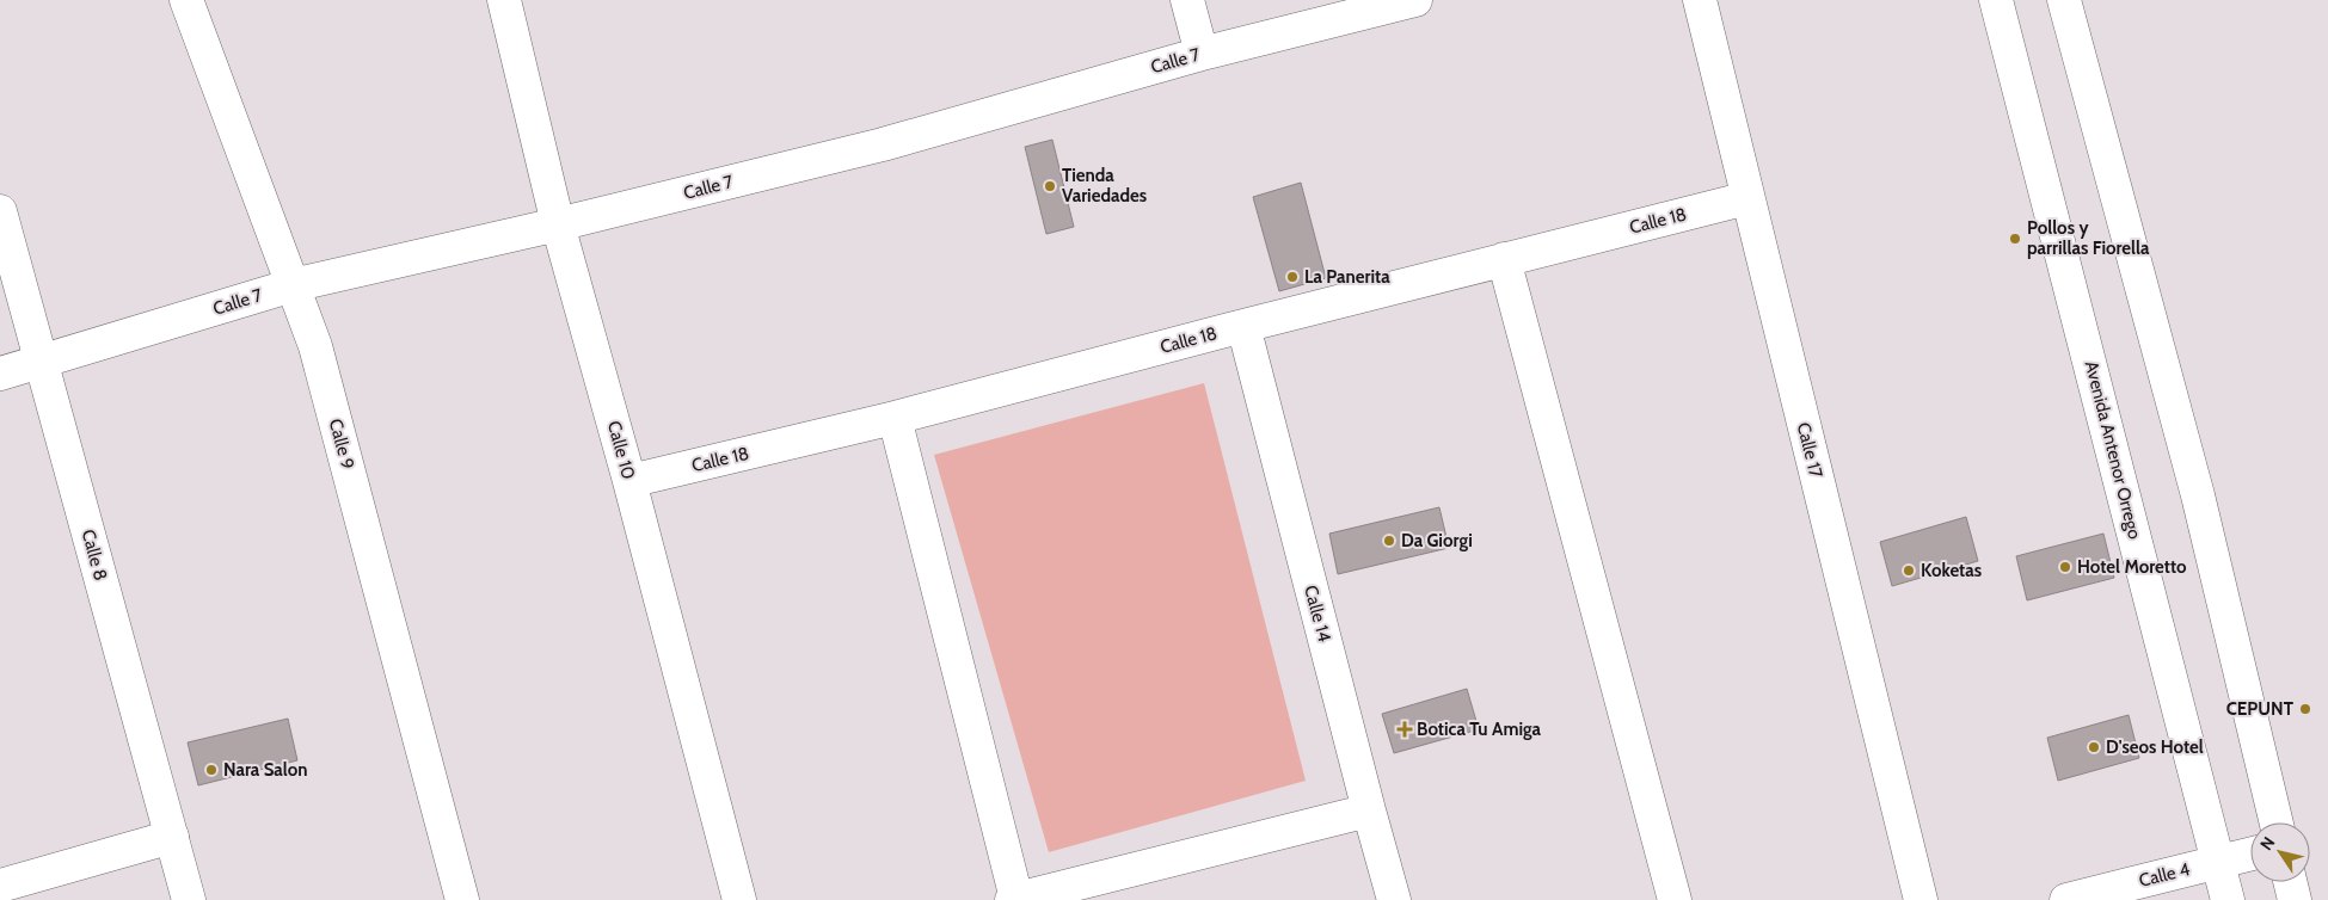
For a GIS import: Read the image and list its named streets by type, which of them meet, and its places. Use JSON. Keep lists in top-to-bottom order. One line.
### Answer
{"streets":{"street":["Calle 7","Calle 18","Calle 9","Calle 10","Calle 17","Avenida Antenor Orrego","Calle 8","Calle 14","Calle 4"]},"crossings":[["Calle 7","Calle 9"],["Calle 7","Calle 10"],["Calle 7","Calle 8"],["Calle 18","Calle 10"],["Calle 18","Calle 17"],["Calle 18","Calle 14"],["Avenida Antenor Orrego","Calle 4"]],"places":{"other":["Tienda Variedades","Pollos y parrillas Fiorella","La Panerita","Da Giorgi","Hotel Moretto","Koketas","CEPUNT","D'seos Hotel","Nara Salon"],"health":["Botica Tu Amiga"]},"north":"top left"}
